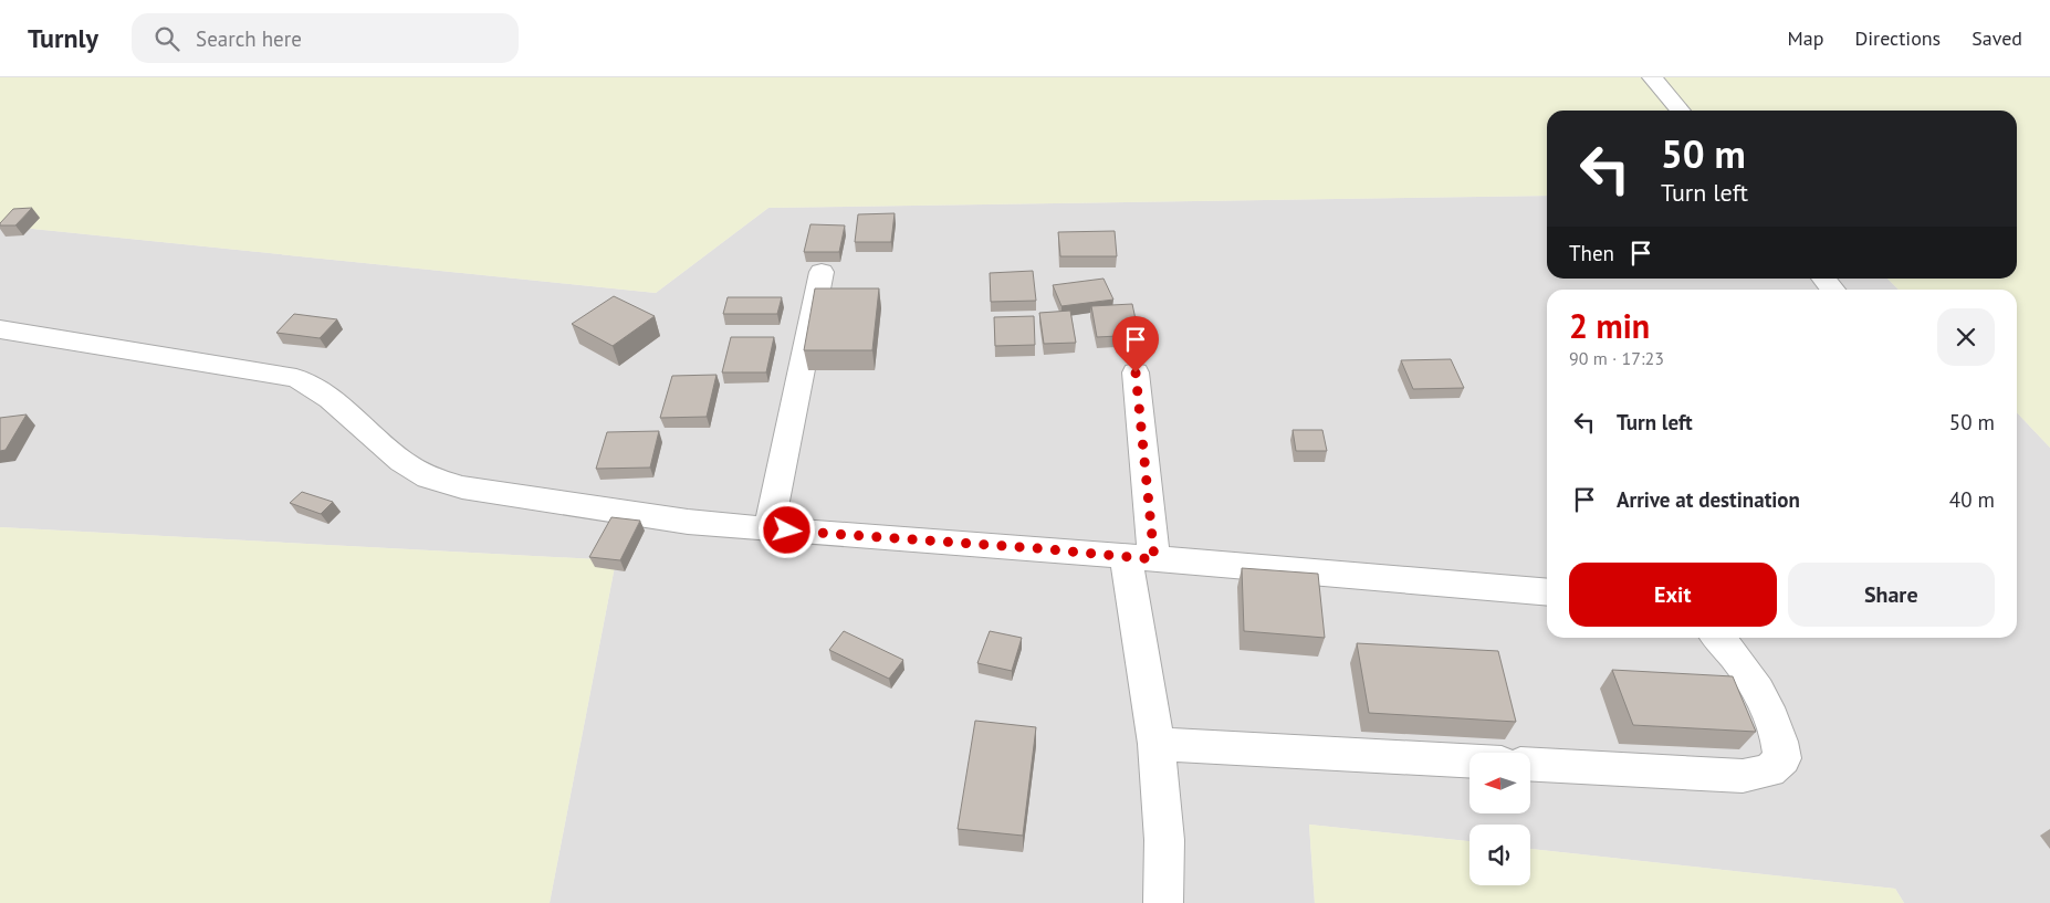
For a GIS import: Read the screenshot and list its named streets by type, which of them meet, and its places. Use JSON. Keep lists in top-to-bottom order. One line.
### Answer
{"north":"left","page":{"header":"Turnly","search":"Search here","nav":["Map","Directions","Saved"],"turn":["50 m","Turn left"],"then":"Then","heading":["2 min","90 m · 17:23"],"list":[{"name":"Turn left","value":"50 m"},{"name":"Arrive at destination","value":"40 m"}],"buttons":["Exit","Share"]}}
